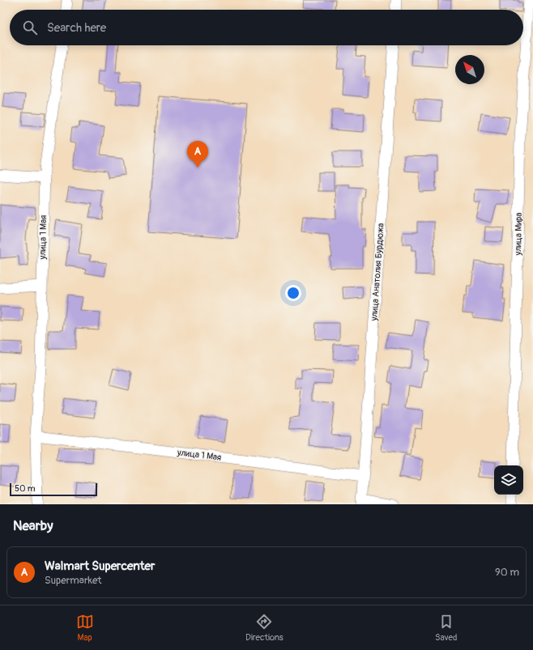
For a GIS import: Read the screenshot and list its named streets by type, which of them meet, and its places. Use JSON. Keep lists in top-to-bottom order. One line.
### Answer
{"streets":{"street":["улица Мира","улица 1 Мая","улица Анатолия Бурдюжа"]},"crossings":[["улица 1 Мая","улица Анатолия Бурдюжа"]],"scale_bar":"50 m","north":"top left","page":{"search":"Search here","pins":"A","scale":"50 m","heading":"Nearby","list":[{"mark":"A","name":"Walmart Supercenter","note":"Supermarket","value":"90 m"}],"nav":["Map","Directions","Saved"]}}
